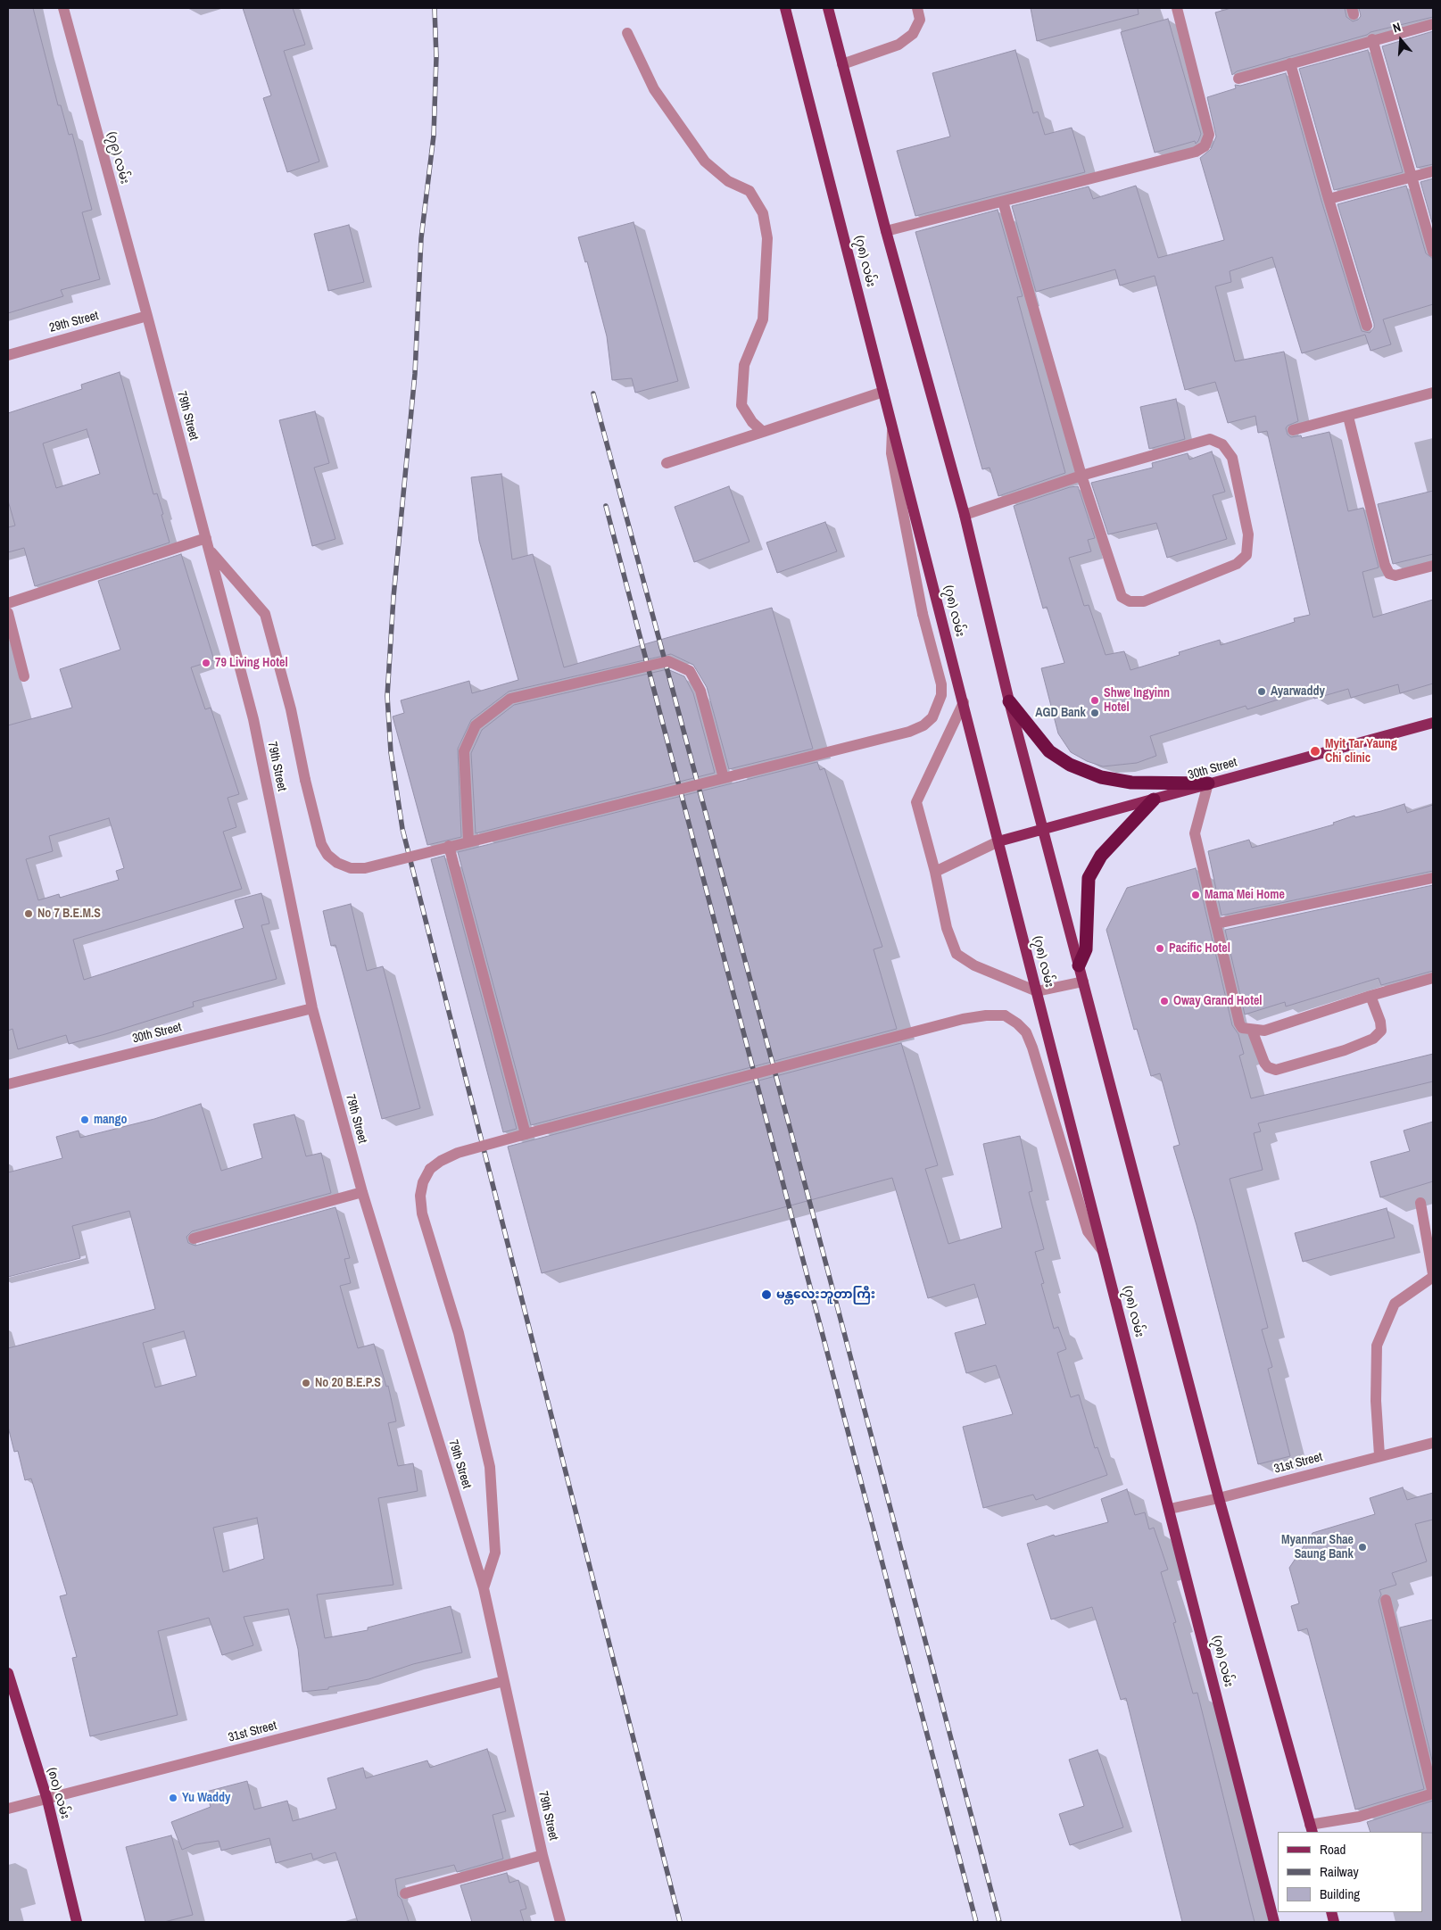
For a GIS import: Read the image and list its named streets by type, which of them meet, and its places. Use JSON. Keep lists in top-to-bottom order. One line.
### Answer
{"streets":{"main road":["(၇၈) လမ်း","30th Street","(၈၀) လမ်း"],"street":["(၇၉) လမ်း","29th Street","79th Street","31st Street"]},"crossings":[["(၇၉) လမ်း","29th Street"],["(၇၉) လမ်း","79th Street"],["(၇၈) လမ်း","30th Street"],["(၇၈) လမ်း","31st Street"],["29th Street","79th Street"],["79th Street","30th Street"],["79th Street","31st Street"],["31st Street","(၈၀) လမ်း"]],"places":["79 Living Hotel","Ayarwaddy","Shwe Ingyinn Hotel","AGD Bank","Myit Tar Yaung Chi clinic","Mama Mei Home","No 7 B.E.M.S","Pacific Hotel","Oway Grand Hotel","mango","မန္တလေးဘူတာကြီး","No 20 B.E.P.S","Myanmar Shae Saung Bank","Yu Waddy"],"legend":["Road","Railway","Building"],"north":"top"}
